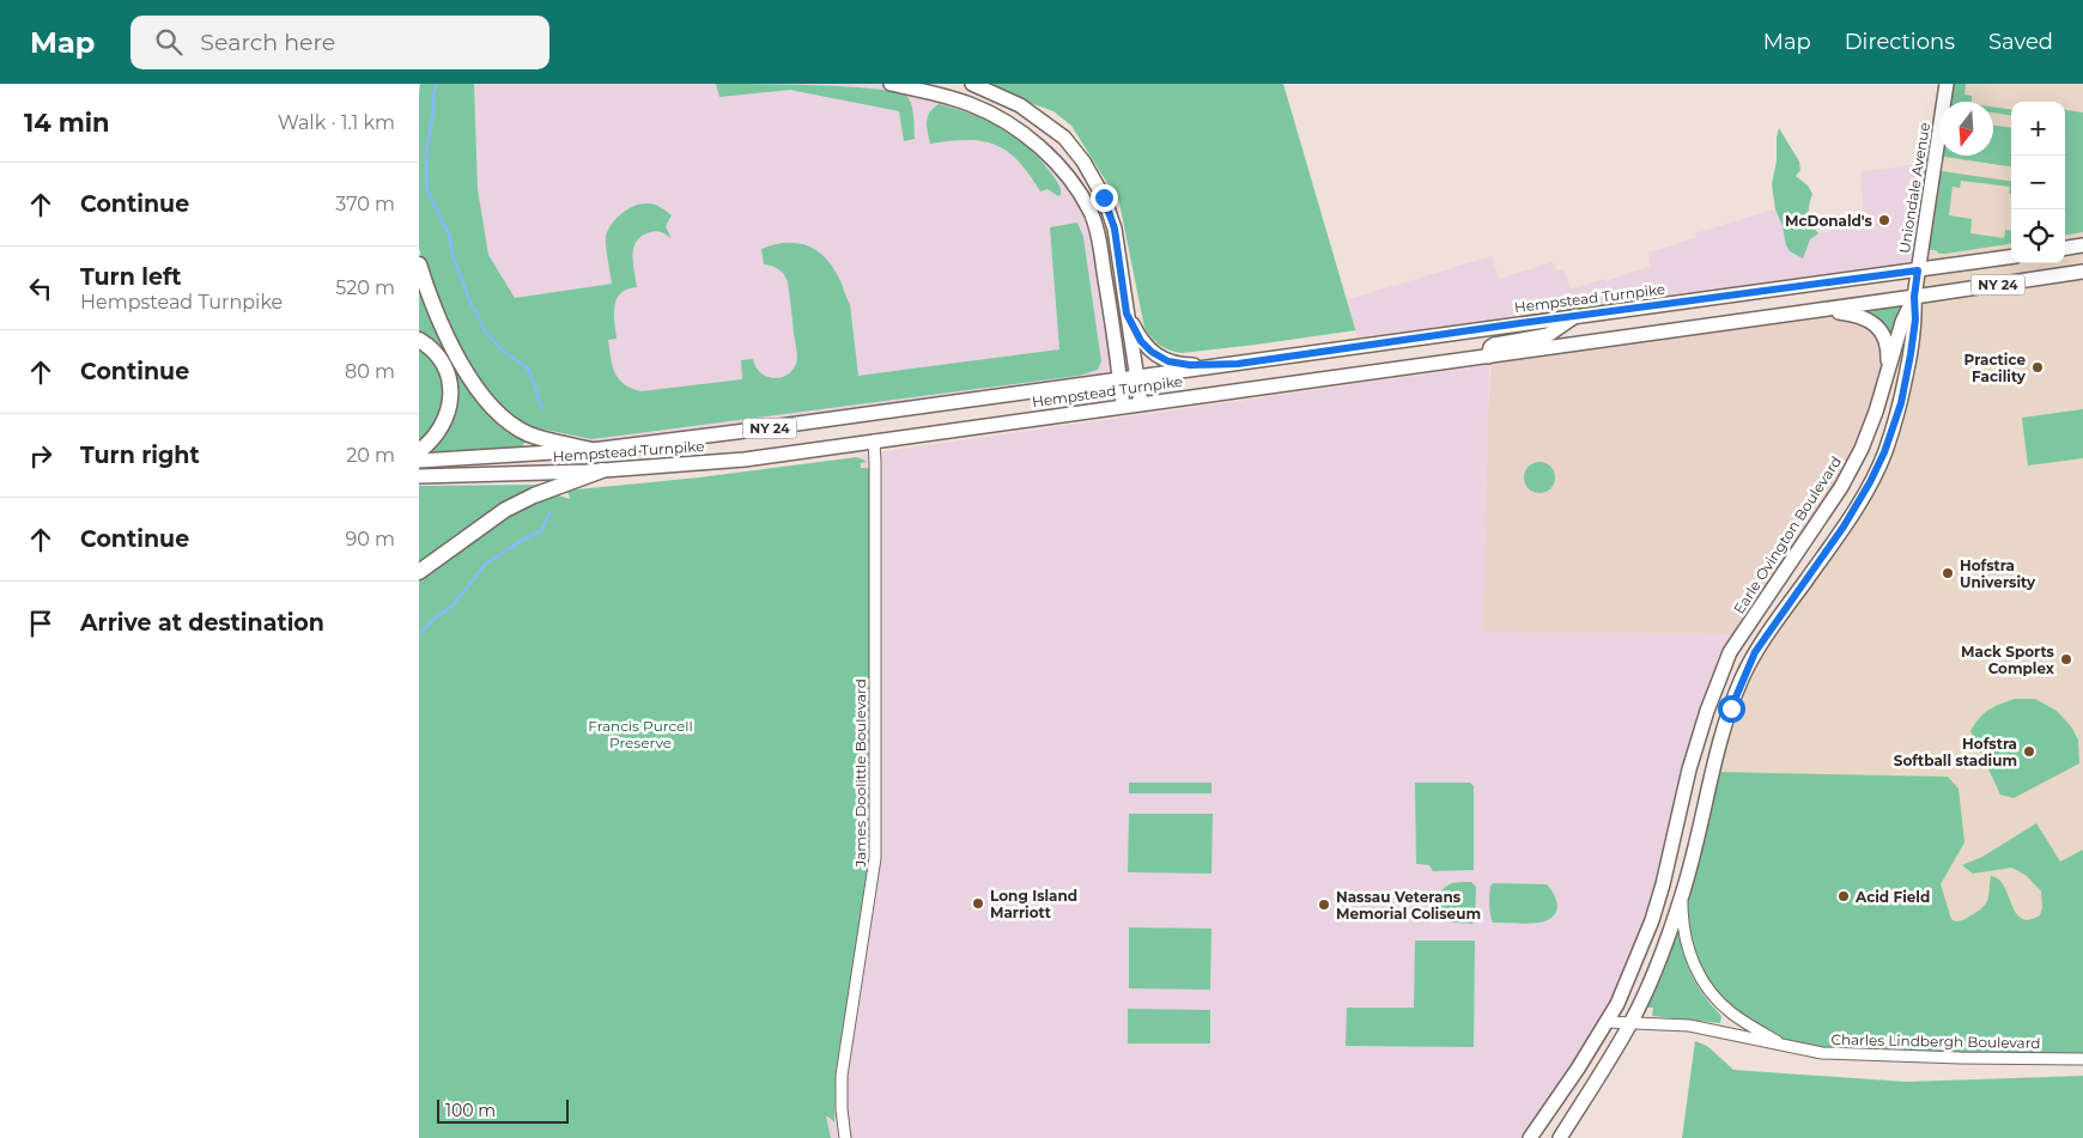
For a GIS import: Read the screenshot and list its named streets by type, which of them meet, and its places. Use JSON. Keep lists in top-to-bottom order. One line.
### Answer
{"streets":{"main road":["Uniondale Avenue","NY 24","Hempstead Turnpike","Earle Ovington Boulevard"],"street":["James Doolittle Boulevard","Charles Lindbergh Boulevard"]},"crossings":[["Uniondale Avenue","Hempstead Turnpike"],["Uniondale Avenue","Earle Ovington Boulevard"],["Hempstead Turnpike","Earle Ovington Boulevard"],["Hempstead Turnpike","James Doolittle Boulevard"],["Earle Ovington Boulevard","Charles Lindbergh Boulevard"]],"parks":["Francis Purcell Preserve"],"places":["McDonald's","Practice Facility","Hofstra University","Mack Sports Complex","Hofstra Softball stadium","Acid Field","Long Island Marriott","Nassau Veterans Memorial Coliseum"],"scale_bar":"100 m","north":"bottom","page":{"header":"Map","search":"Search here","nav":["Map","Directions","Saved"],"heading":["14 min","Walk · 1.1 km"],"map_buttons":["+","−"],"list":[["Continue","370 m"],["Turn left","Hempstead Turnpike","520 m"],["Continue","80 m"],["Turn right","20 m"],["Continue","90 m"],"Arrive at destination"],"scale":"100 m"}}
